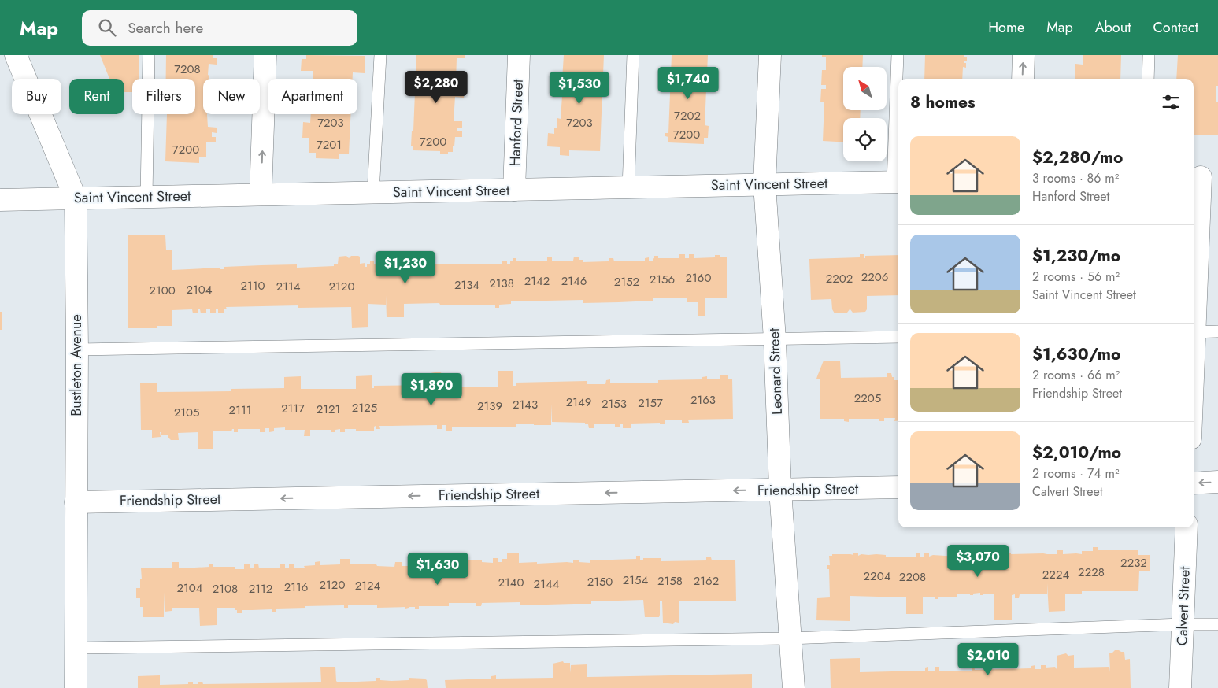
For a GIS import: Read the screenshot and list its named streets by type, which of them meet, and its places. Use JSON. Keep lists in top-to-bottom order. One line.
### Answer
{"streets":{"street":["Hanford Street","Saint Vincent Street","Bustleton Avenue","Leonard Street","Friendship Street","Calvert Street"]},"crossings":[["Hanford Street","Saint Vincent Street"],["Saint Vincent Street","Bustleton Avenue"],["Saint Vincent Street","Leonard Street"],["Bustleton Avenue","Friendship Street"],["Leonard Street","Friendship Street"]],"one_way":["Friendship Street"],"house_numbers":["7208","7202","7203","7203","7200","7200","7201","7200","2206","2160","2202","2156","2142","2146","2152","2138","2134","2110","2114","2120","2104","2100","2205","2163","2149","2157","2153","2143","2139","2125","2117","2121","2111","2105","2232","2228","2224","2204","2208","2154","2158","2162","2150","2140","2144","2120","2124","2116","2104","2108","2112"],"north":"top left","page":{"header":"Map","search":"Search here","nav":["Home","Map","About","Contact"],"price":["$1,740","$2,280","$1,530","$1,230","$1,890","$3,070","$1,630","$2,010"],"chip":["Buy","Rent","Filters","New","Apartment"],"heading":"8 homes","list":[{"name":"$2,280/mo","note":"3 rooms · 86 m² · Hanford Street"},{"name":"$1,230/mo","note":"2 rooms · 56 m² · Saint Vincent Street"},{"name":"$1,630/mo","note":"2 rooms · 66 m² · Friendship Street"},{"name":"$2,010/mo","note":"2 rooms · 74 m² · Calvert Street"}]}}
